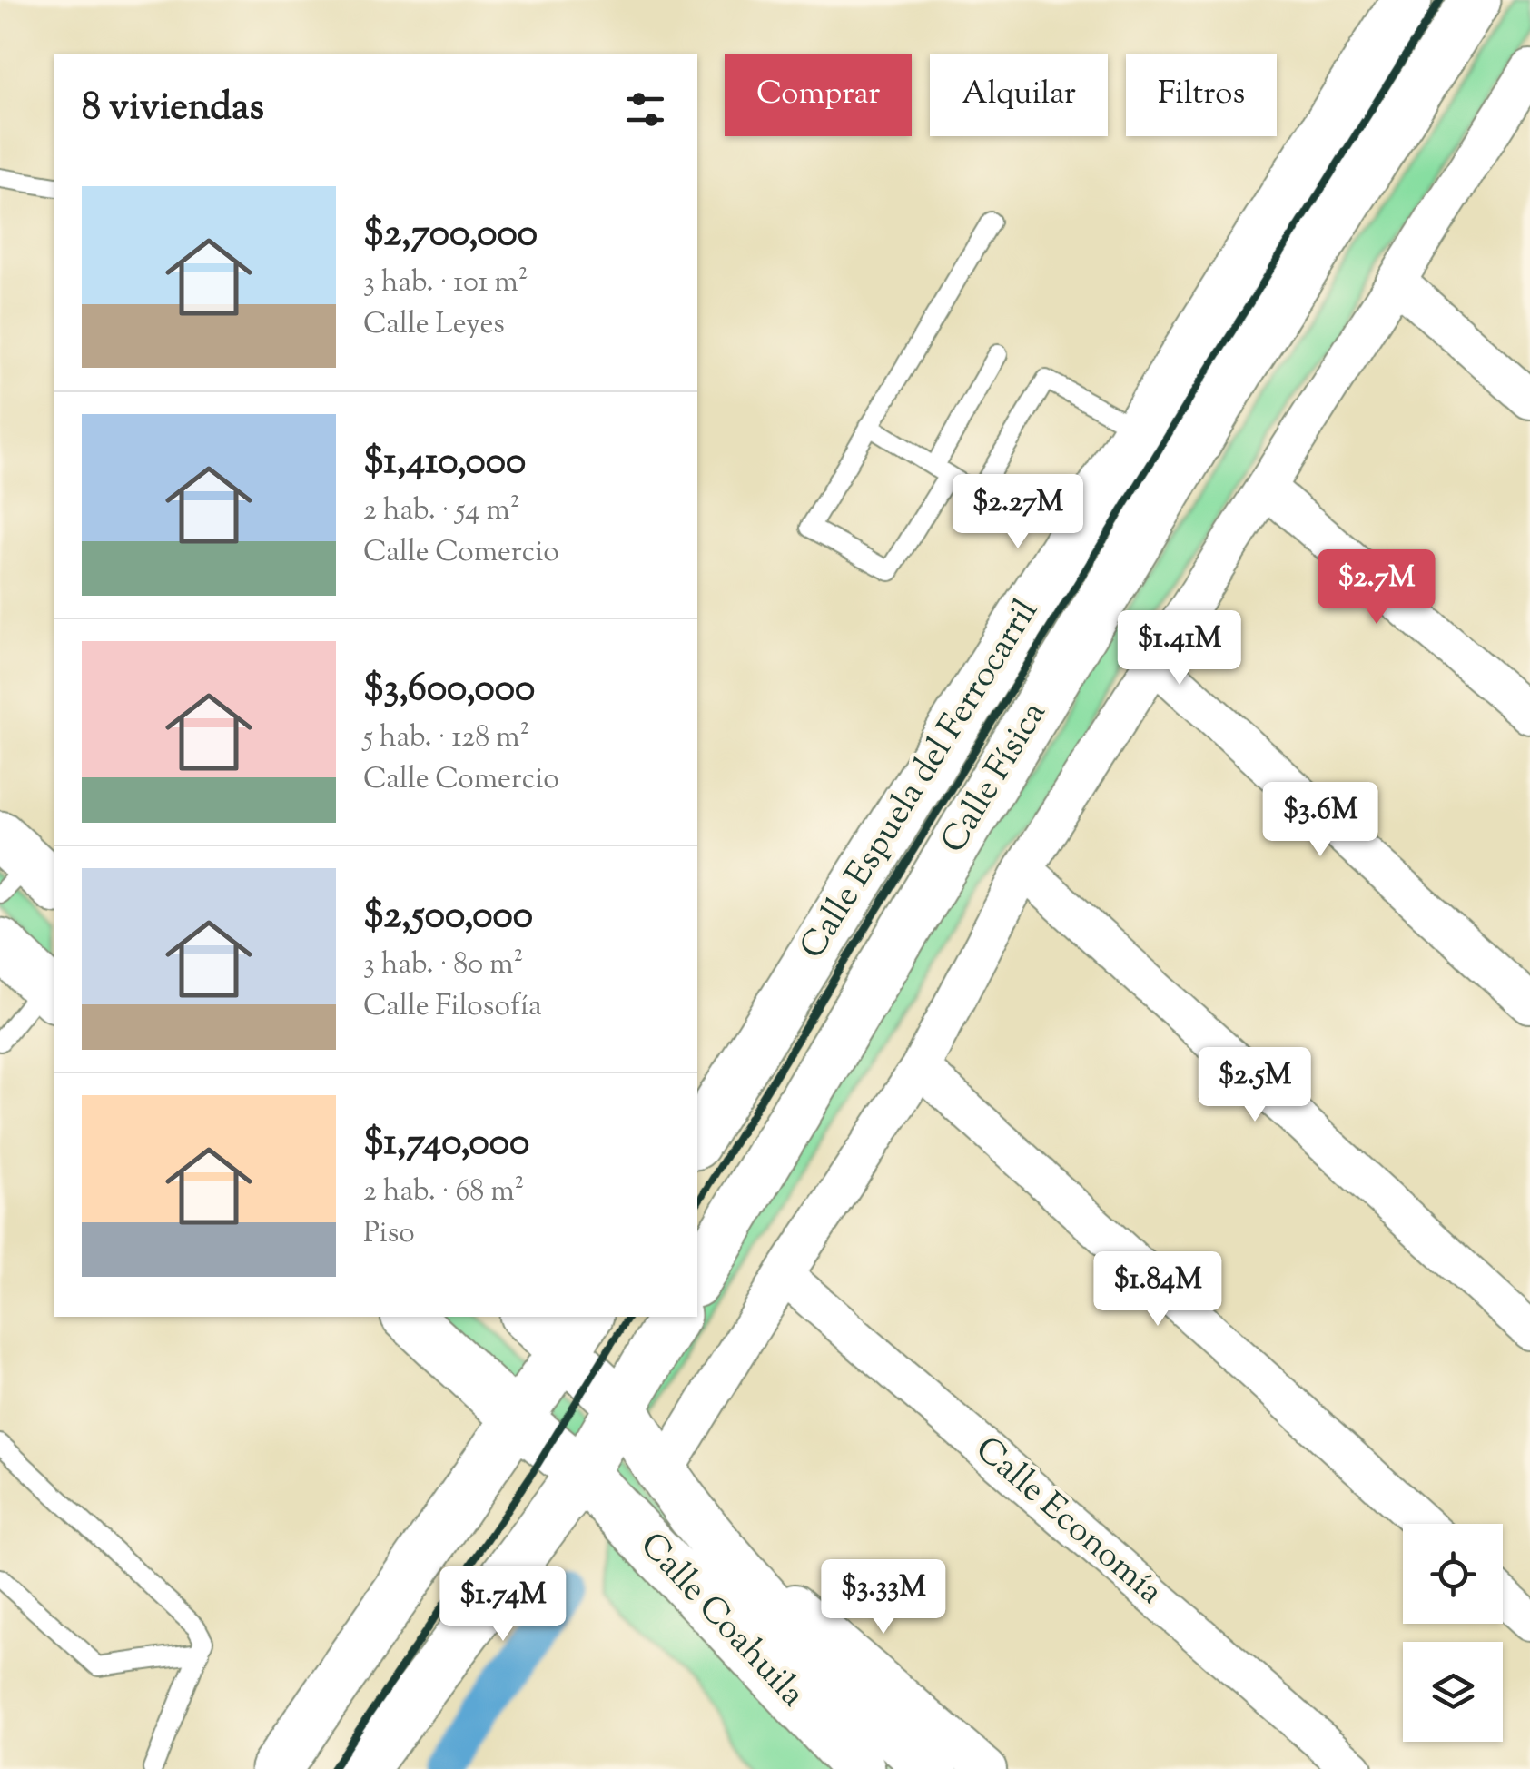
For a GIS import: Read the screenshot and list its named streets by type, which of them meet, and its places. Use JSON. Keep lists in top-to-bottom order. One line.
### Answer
{"streets":{"street":["Calle Física","Calle Espuela del Ferrocarril","Calle Economía","Calle Coahuila"]},"crossings":[["Calle Física","Calle Economía"],["Calle Física","Calle Coahuila"]],"page":{"chip":["Comprar","Alquilar","Filtros"],"heading":"8 viviendas","list":[{"name":"$2,700,000","note":"3 hab. · 101 m² · Calle Leyes"},{"name":"$1,410,000","note":"2 hab. · 54 m² · Calle Comercio"},{"name":"$3,600,000","note":"5 hab. · 128 m² · Calle Comercio"},{"name":"$2,500,000","note":"3 hab. · 80 m² · Calle Filosofía"},{"name":"$1,740,000","note":"2 hab. · 68 m² · Piso"}],"price":["$2.27M","$2.7M","$1.41M","$3.6M","$2.5M","$1.84M","$3.33M","$1.74M"]}}
